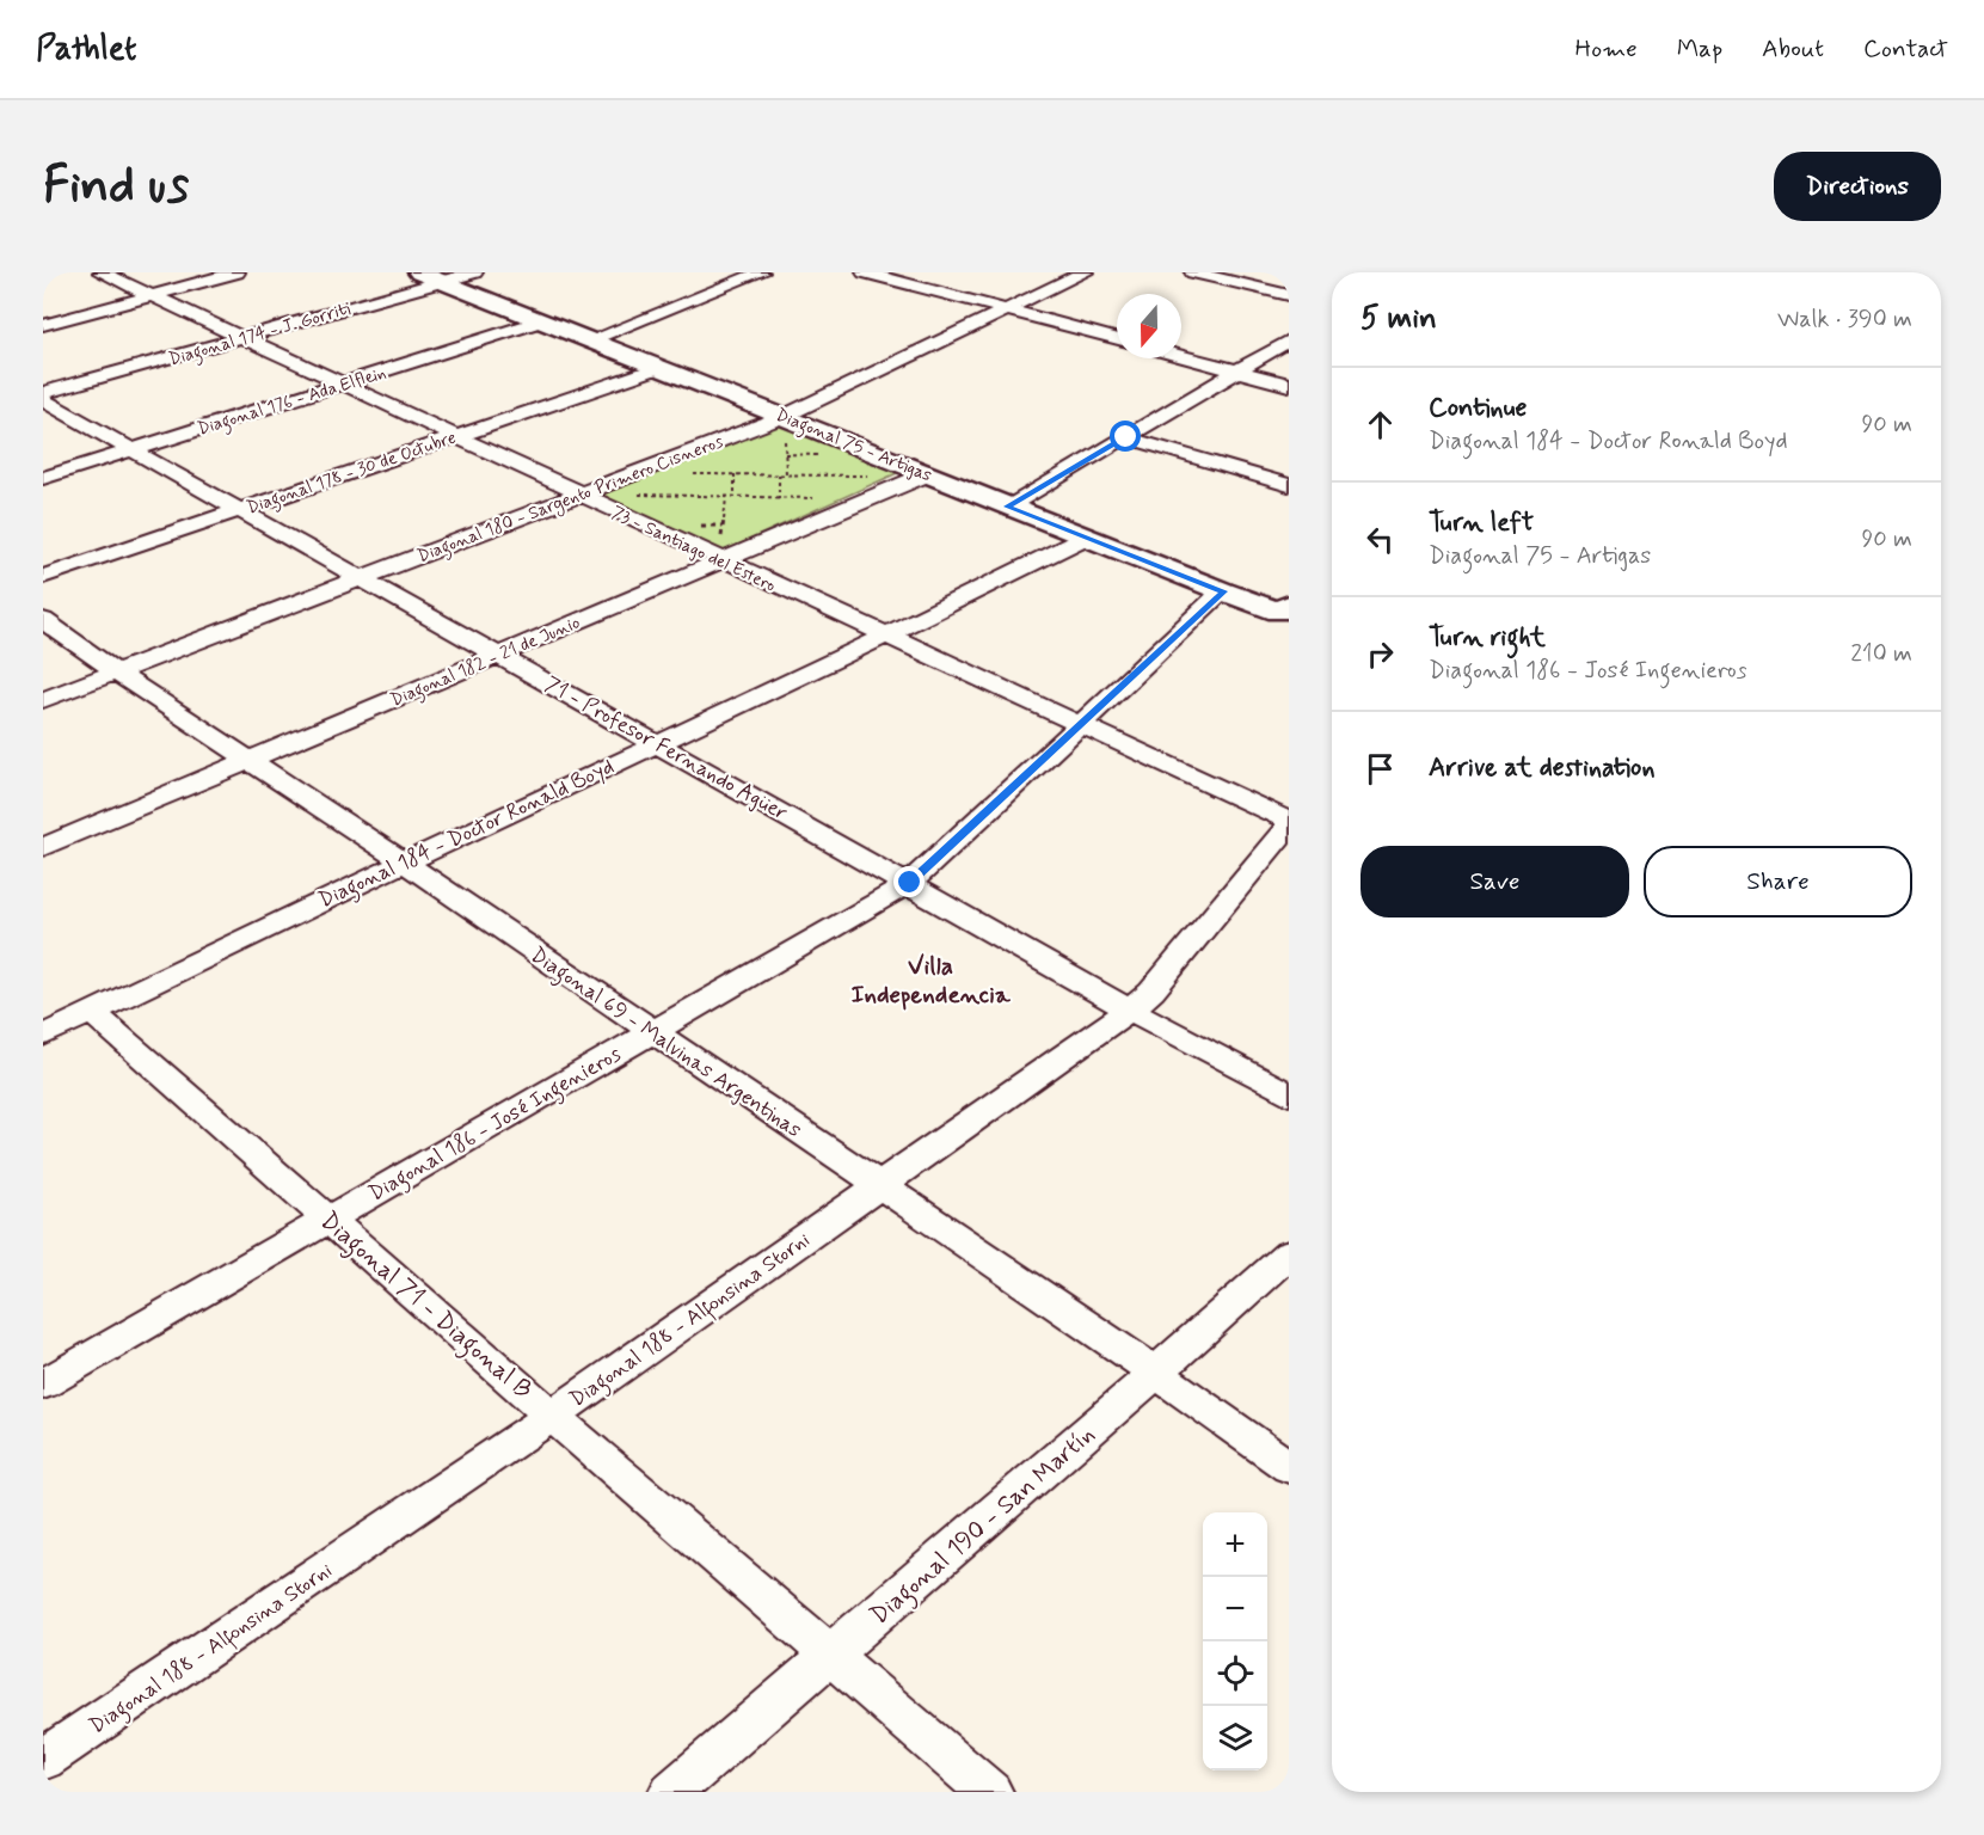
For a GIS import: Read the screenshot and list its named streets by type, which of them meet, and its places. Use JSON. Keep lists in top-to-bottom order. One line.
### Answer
{"streets":{"street":["Diagonal 174 - J. Gorriti","Diagonal 176 - Ada Elflein","Diagonal 75 - Artigas","Diagonal 178 - 30 de Octubre","Diagonal 180 - Sargento Primero Cisneros","73 - Santiago del Estero","Diagonal 182 - 21 de Junio","71 - Profesor Fernando Agüer","Diagonal 184 - Doctor Ronald Boyd","Diagonal 69 - Malvinas Argentinas","Diagonal 186 - José Ingenieros","Diagonal 71 - Diagonal B","Diagonal 188 - Alfonsina Storni","Diagonal 190 - San Martín"]},"crossings":[["Diagonal 174 - J. Gorriti","Diagonal 75 - Artigas"],["Diagonal 174 - J. Gorriti","73 - Santiago del Estero"],["Diagonal 176 - Ada Elflein","Diagonal 75 - Artigas"],["Diagonal 176 - Ada Elflein","73 - Santiago del Estero"],["Diagonal 176 - Ada Elflein","71 - Profesor Fernando Agüer"],["Diagonal 75 - Artigas","Diagonal 178 - 30 de Octubre"],["Diagonal 75 - Artigas","Diagonal 180 - Sargento Primero Cisneros"],["Diagonal 75 - Artigas","Diagonal 182 - 21 de Junio"],["Diagonal 75 - Artigas","Diagonal 184 - Doctor Ronald Boyd"],["Diagonal 75 - Artigas","Diagonal 186 - José Ingenieros"],["Diagonal 178 - 30 de Octubre","73 - Santiago del Estero"],["Diagonal 178 - 30 de Octubre","71 - Profesor Fernando Agüer"],["Diagonal 180 - Sargento Primero Cisneros","73 - Santiago del Estero"],["Diagonal 180 - Sargento Primero Cisneros","71 - Profesor Fernando Agüer"],["Diagonal 180 - Sargento Primero Cisneros","Diagonal 69 - Malvinas Argentinas"],["73 - Santiago del Estero","Diagonal 182 - 21 de Junio"],["73 - Santiago del Estero","Diagonal 184 - Doctor Ronald Boyd"],["73 - Santiago del Estero","Diagonal 186 - José Ingenieros"],["73 - Santiago del Estero","Diagonal 188 - Alfonsina Storni"],["Diagonal 182 - 21 de Junio","71 - Profesor Fernando Agüer"],["Diagonal 182 - 21 de Junio","Diagonal 69 - Malvinas Argentinas"],["71 - Profesor Fernando Agüer","Diagonal 184 - Doctor Ronald Boyd"],["71 - Profesor Fernando Agüer","Diagonal 186 - José Ingenieros"],["71 - Profesor Fernando Agüer","Diagonal 188 - Alfonsina Storni"],["Diagonal 184 - Doctor Ronald Boyd","Diagonal 69 - Malvinas Argentinas"],["Diagonal 184 - Doctor Ronald Boyd","Diagonal 71 - Diagonal B"],["Diagonal 69 - Malvinas Argentinas","Diagonal 186 - José Ingenieros"],["Diagonal 69 - Malvinas Argentinas","Diagonal 188 - Alfonsina Storni"],["Diagonal 69 - Malvinas Argentinas","Diagonal 190 - San Martín"],["Diagonal 186 - José Ingenieros","Diagonal 71 - Diagonal B"],["Diagonal 71 - Diagonal B","Diagonal 188 - Alfonsina Storni"],["Diagonal 71 - Diagonal B","Diagonal 190 - San Martín"]],"districts":["Villa Independencia"],"north":"bottom","page":{"header":"Pathlet","nav":["Home","Map","About","Contact"],"buttons":["Directions",["Save","Share"]],"title":"Find us","heading":["5 min","Walk · 390 m"],"list":[["Continue","Diagonal 184 - Doctor Ronald Boyd","90 m"],["Turn left","Diagonal 75 - Artigas","90 m"],["Turn right","Diagonal 186 - José Ingenieros","210 m"],"Arrive at destination"],"map_buttons":["+","−"]}}
